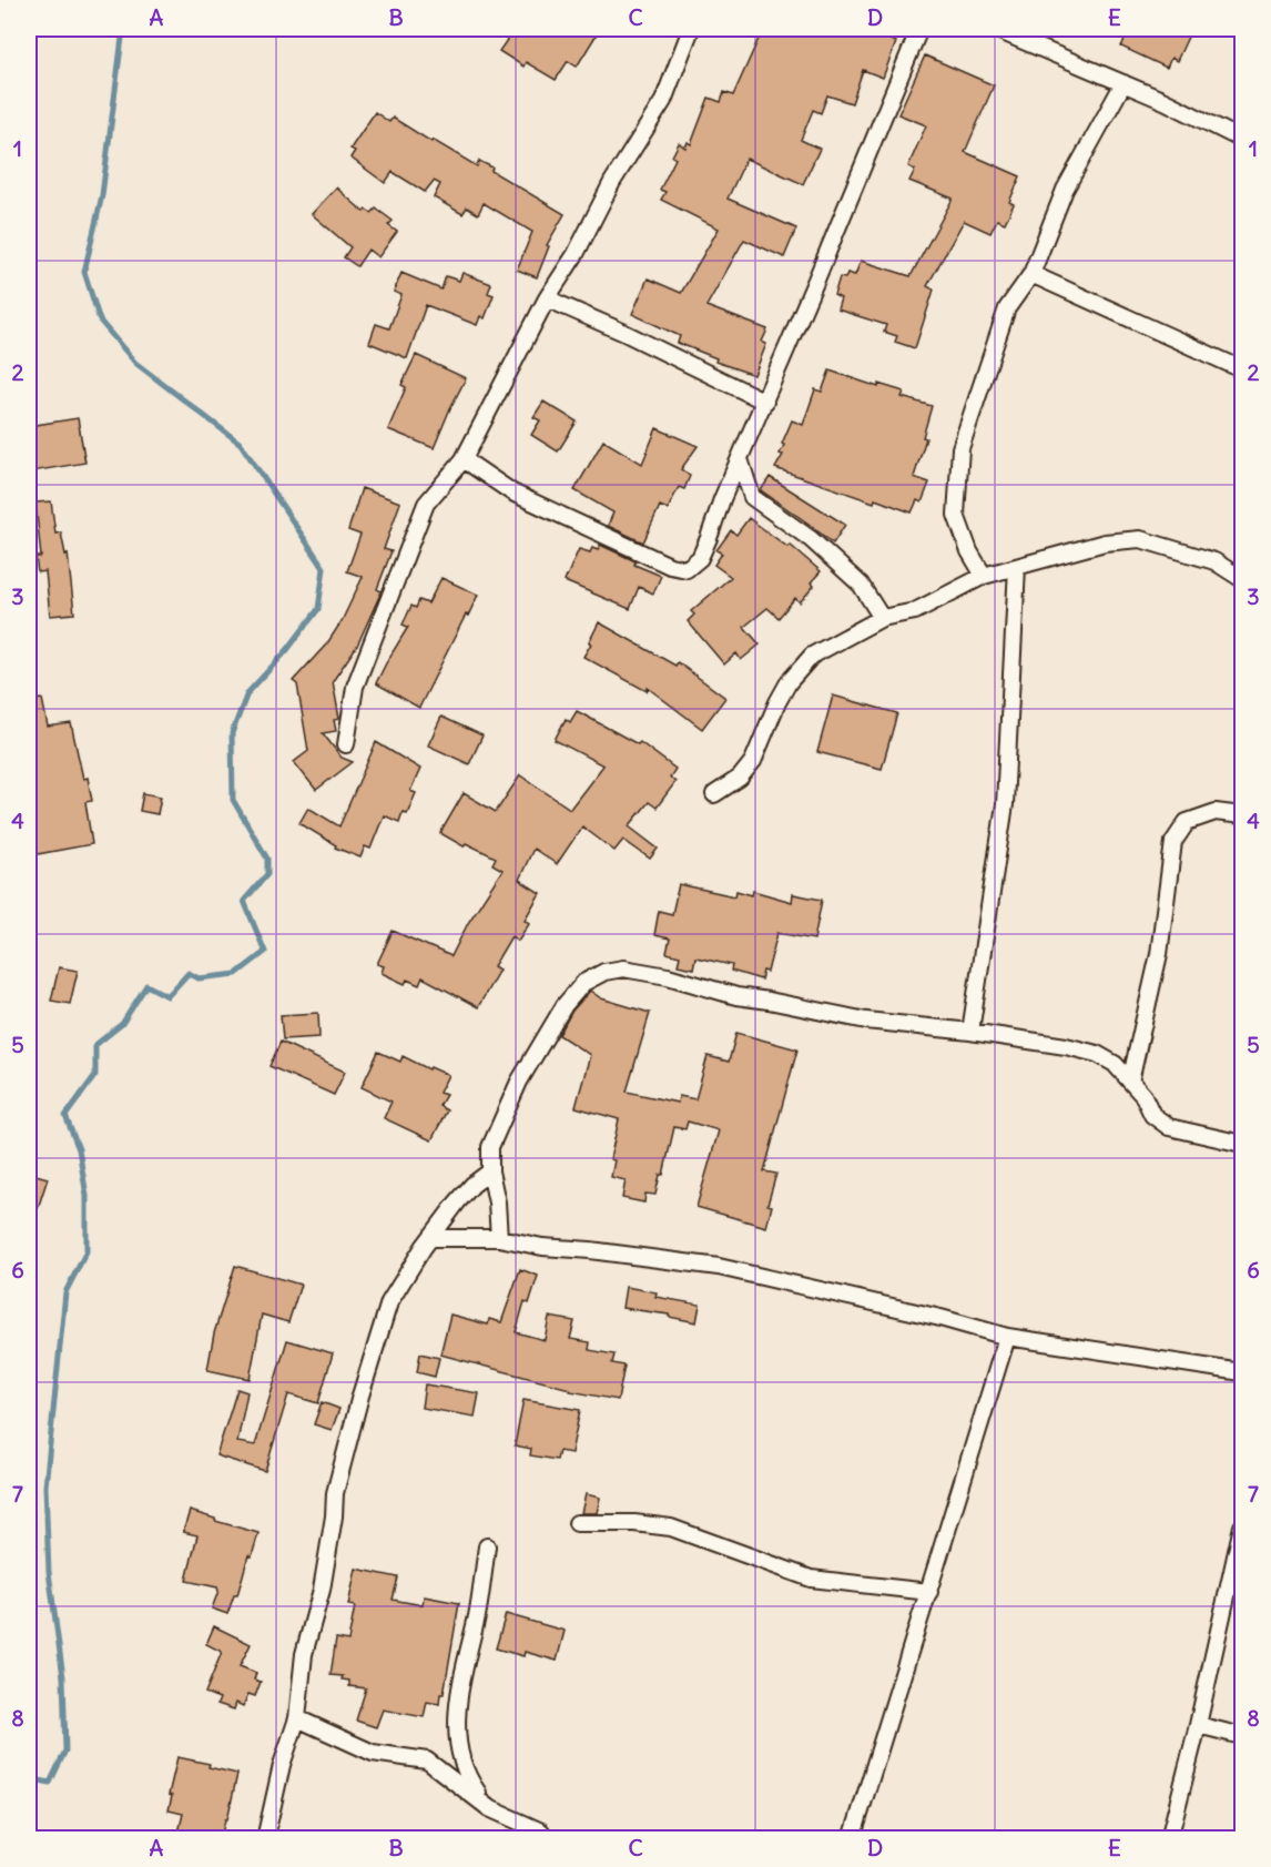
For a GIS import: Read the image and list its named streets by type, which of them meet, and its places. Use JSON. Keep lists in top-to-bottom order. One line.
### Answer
{"grid":{"columns":["A","B","C","D","E"],"rows":["1","2","3","4","5","6","7","8"]}}
